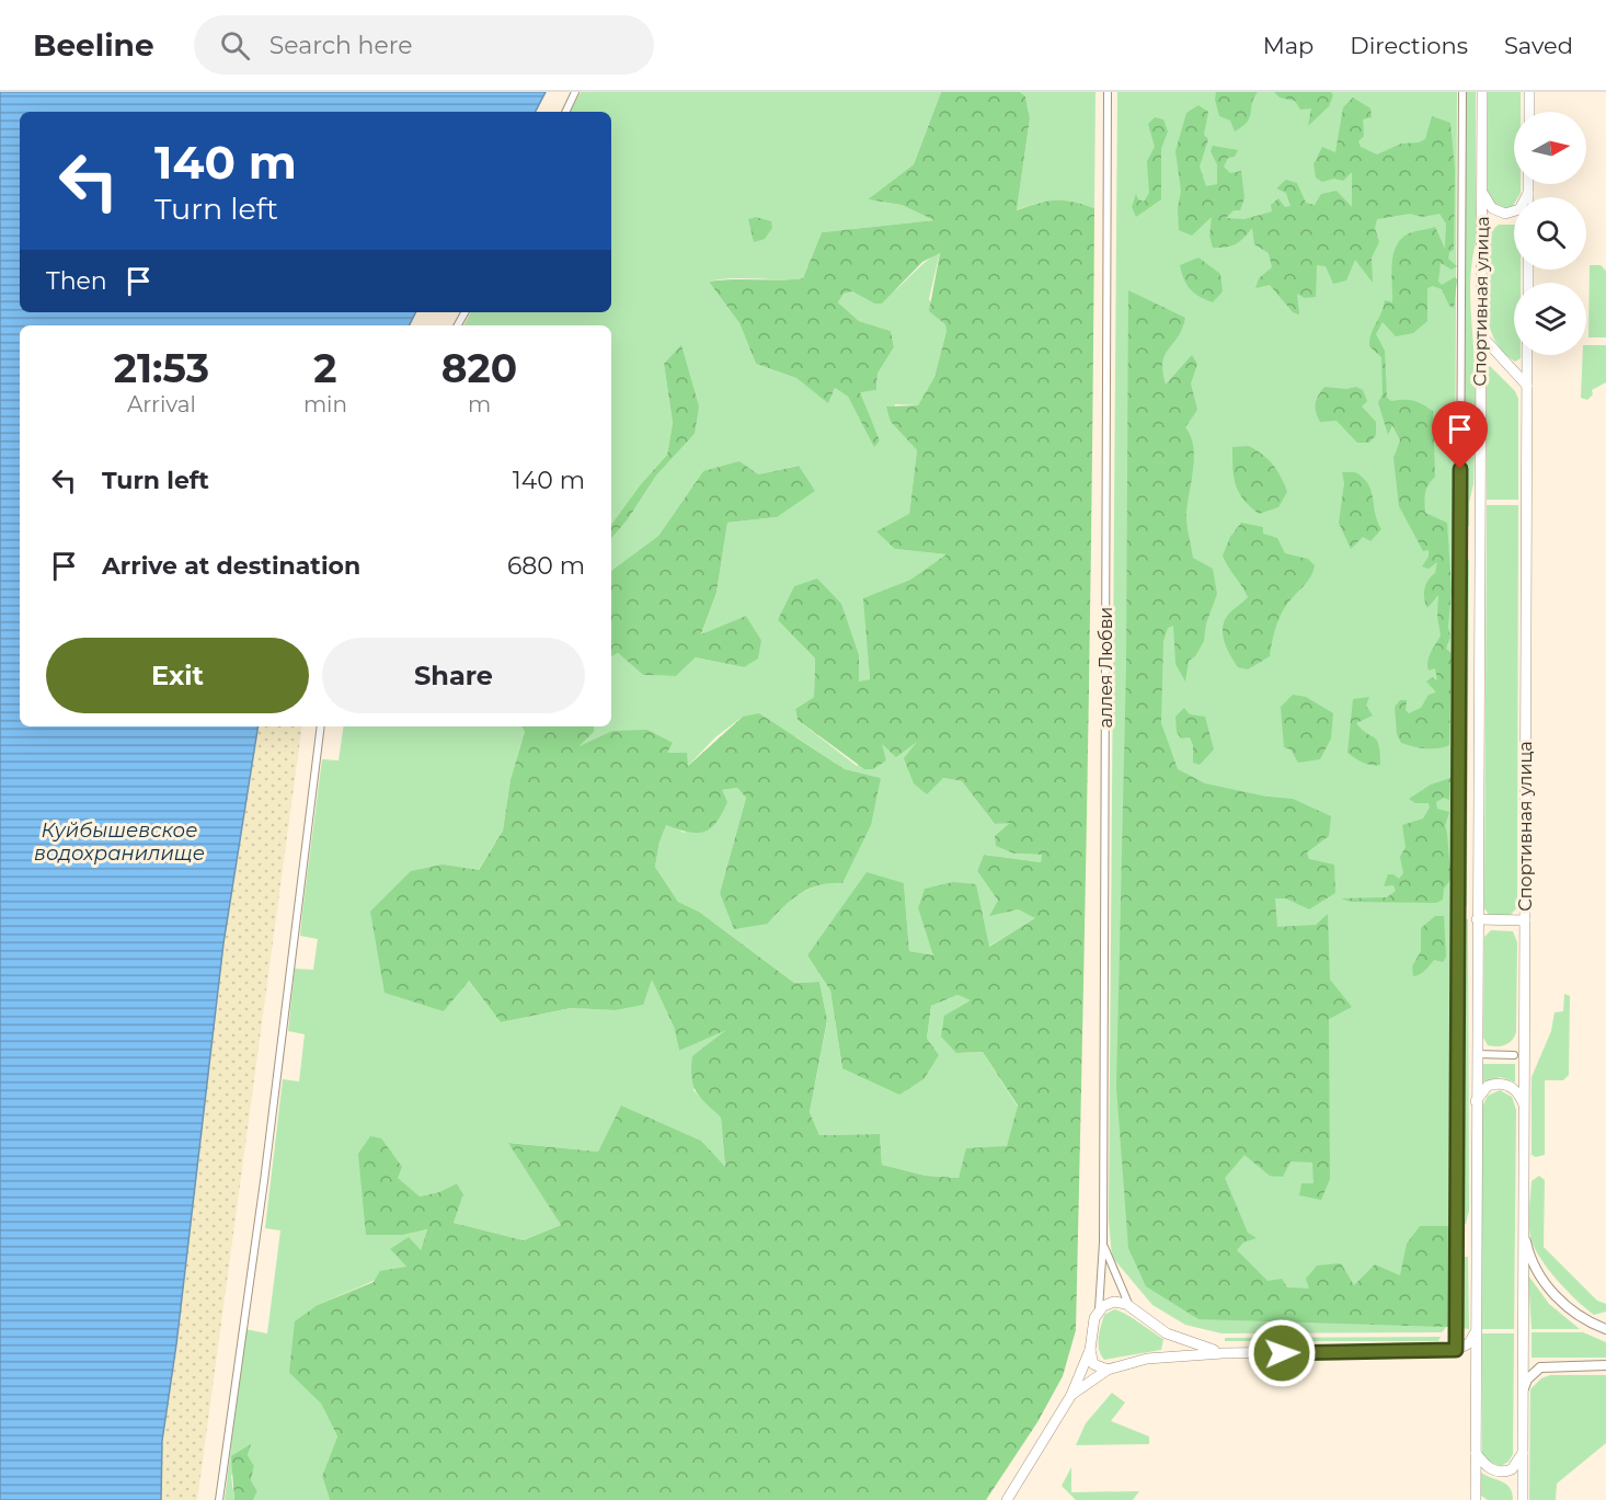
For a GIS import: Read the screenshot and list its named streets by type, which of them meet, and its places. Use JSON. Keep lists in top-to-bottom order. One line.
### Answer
{"streets":{"main road":["Спортивная улица"],"street":["аллея Любви"]},"water":["Куйбышевское водохранилище"],"north":"right","page":{"header":"Beeline","search":"Search here","nav":["Map","Directions","Saved"],"turn":["140 m","Turn left"],"then":"Then","eta":["21:53","Arrival","2","min","820","m"],"list":[{"name":"Turn left","value":"140 m"},{"name":"Arrive at destination","value":"680 m"}],"buttons":["Exit","Share"]}}
